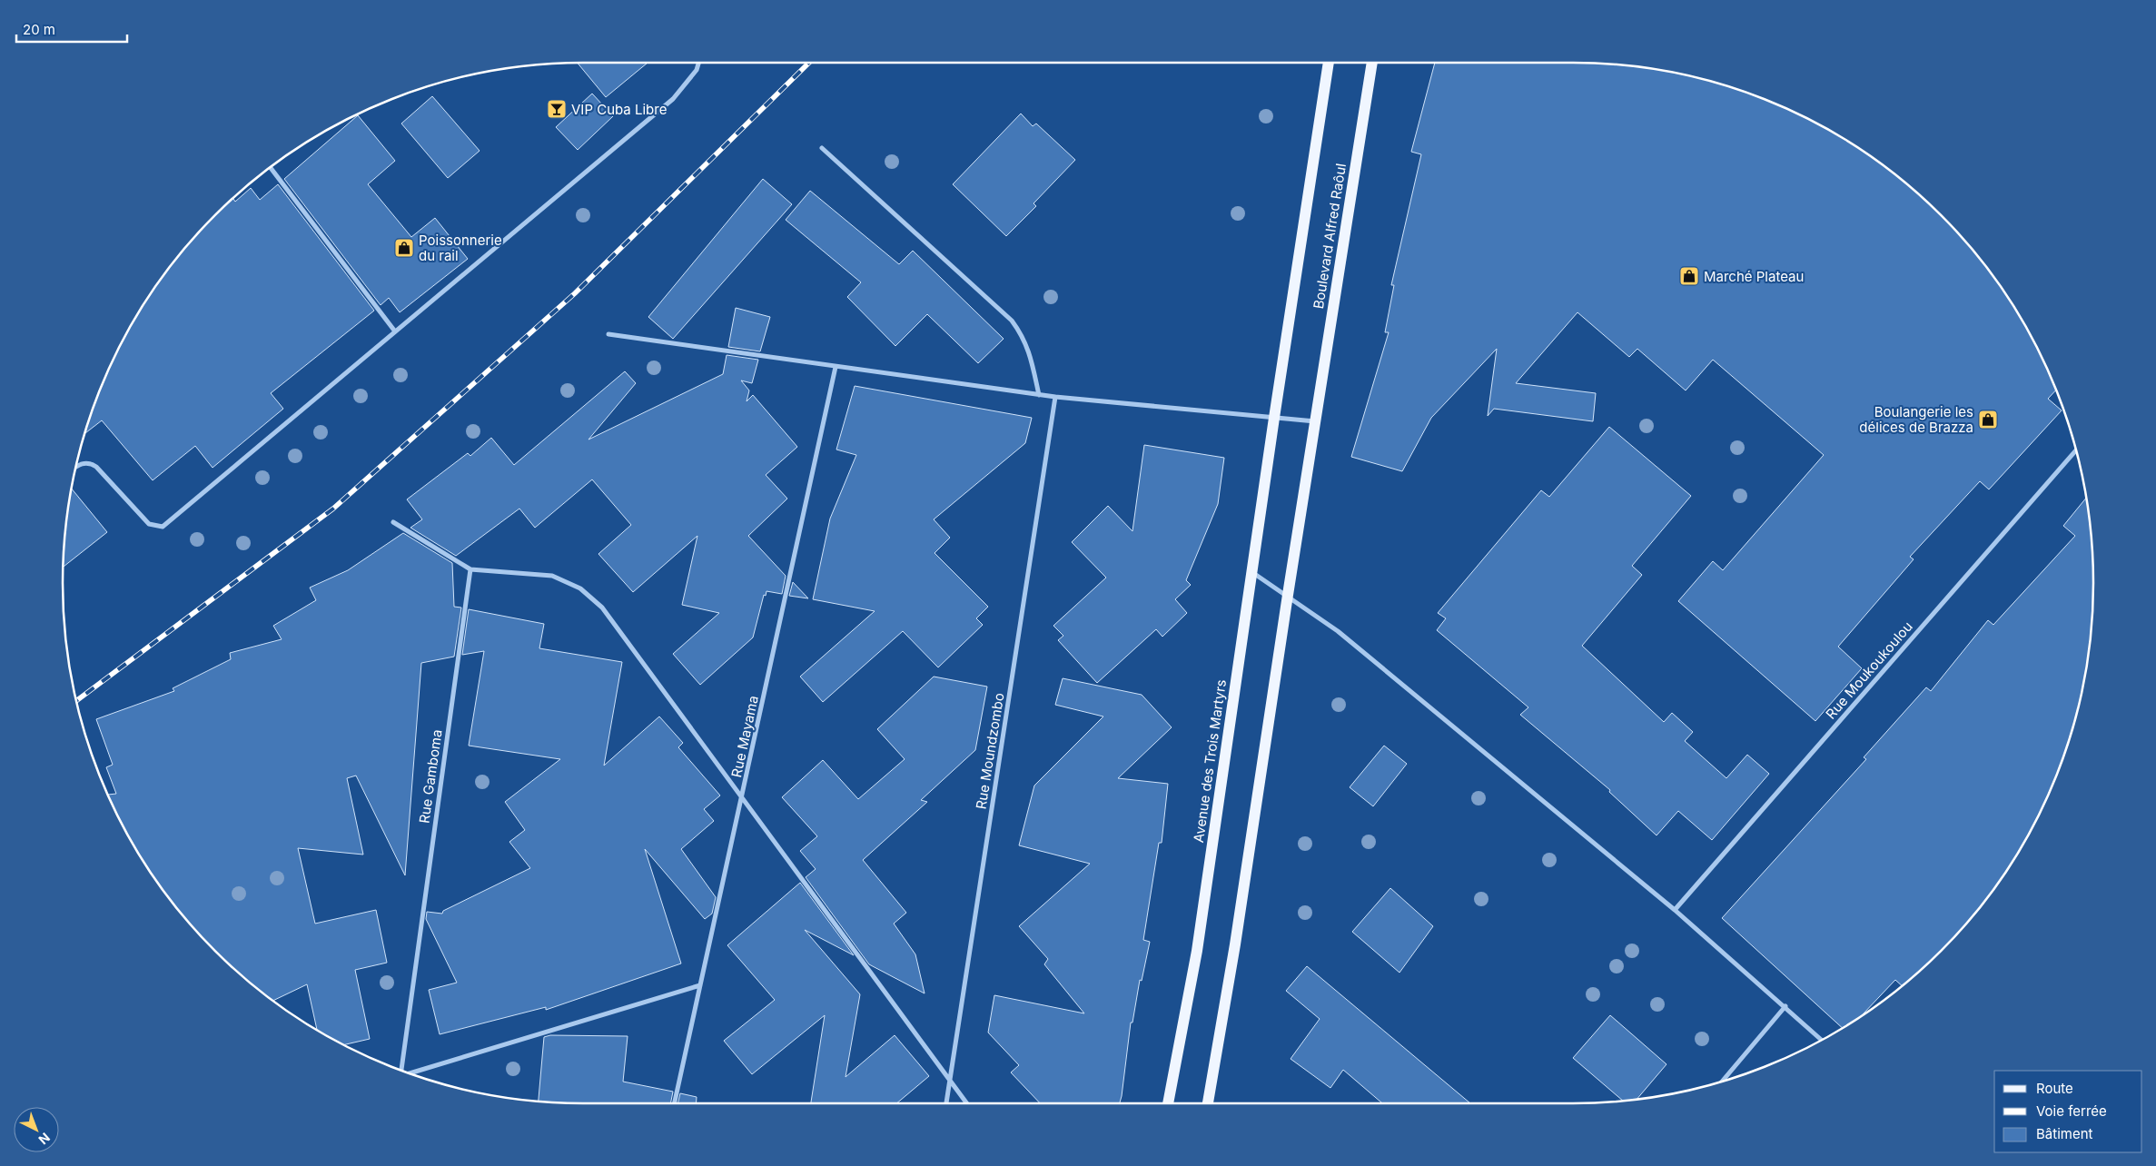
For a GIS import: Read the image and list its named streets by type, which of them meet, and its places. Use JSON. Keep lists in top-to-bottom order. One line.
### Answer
{"streets":{"main road":["Boulevard Alfred Raôul","Avenue des Trois Martyrs"],"street":["Rue Moukoukoulou","Rue Mayama","Rue Moundzombo","Rue Gamboma"]},"crossings":[["Boulevard Alfred Raôul","Avenue des Trois Martyrs"]],"places":{"bar":["VIP Cuba Libre"],"shop":["Poissonnerie du rail","Marché Plateau","Boulangerie les délices de Brazza"]},"legend":["Route","Voie ferrée","Bâtiment"],"scale_bar":"20 m","north":"bottom right"}
